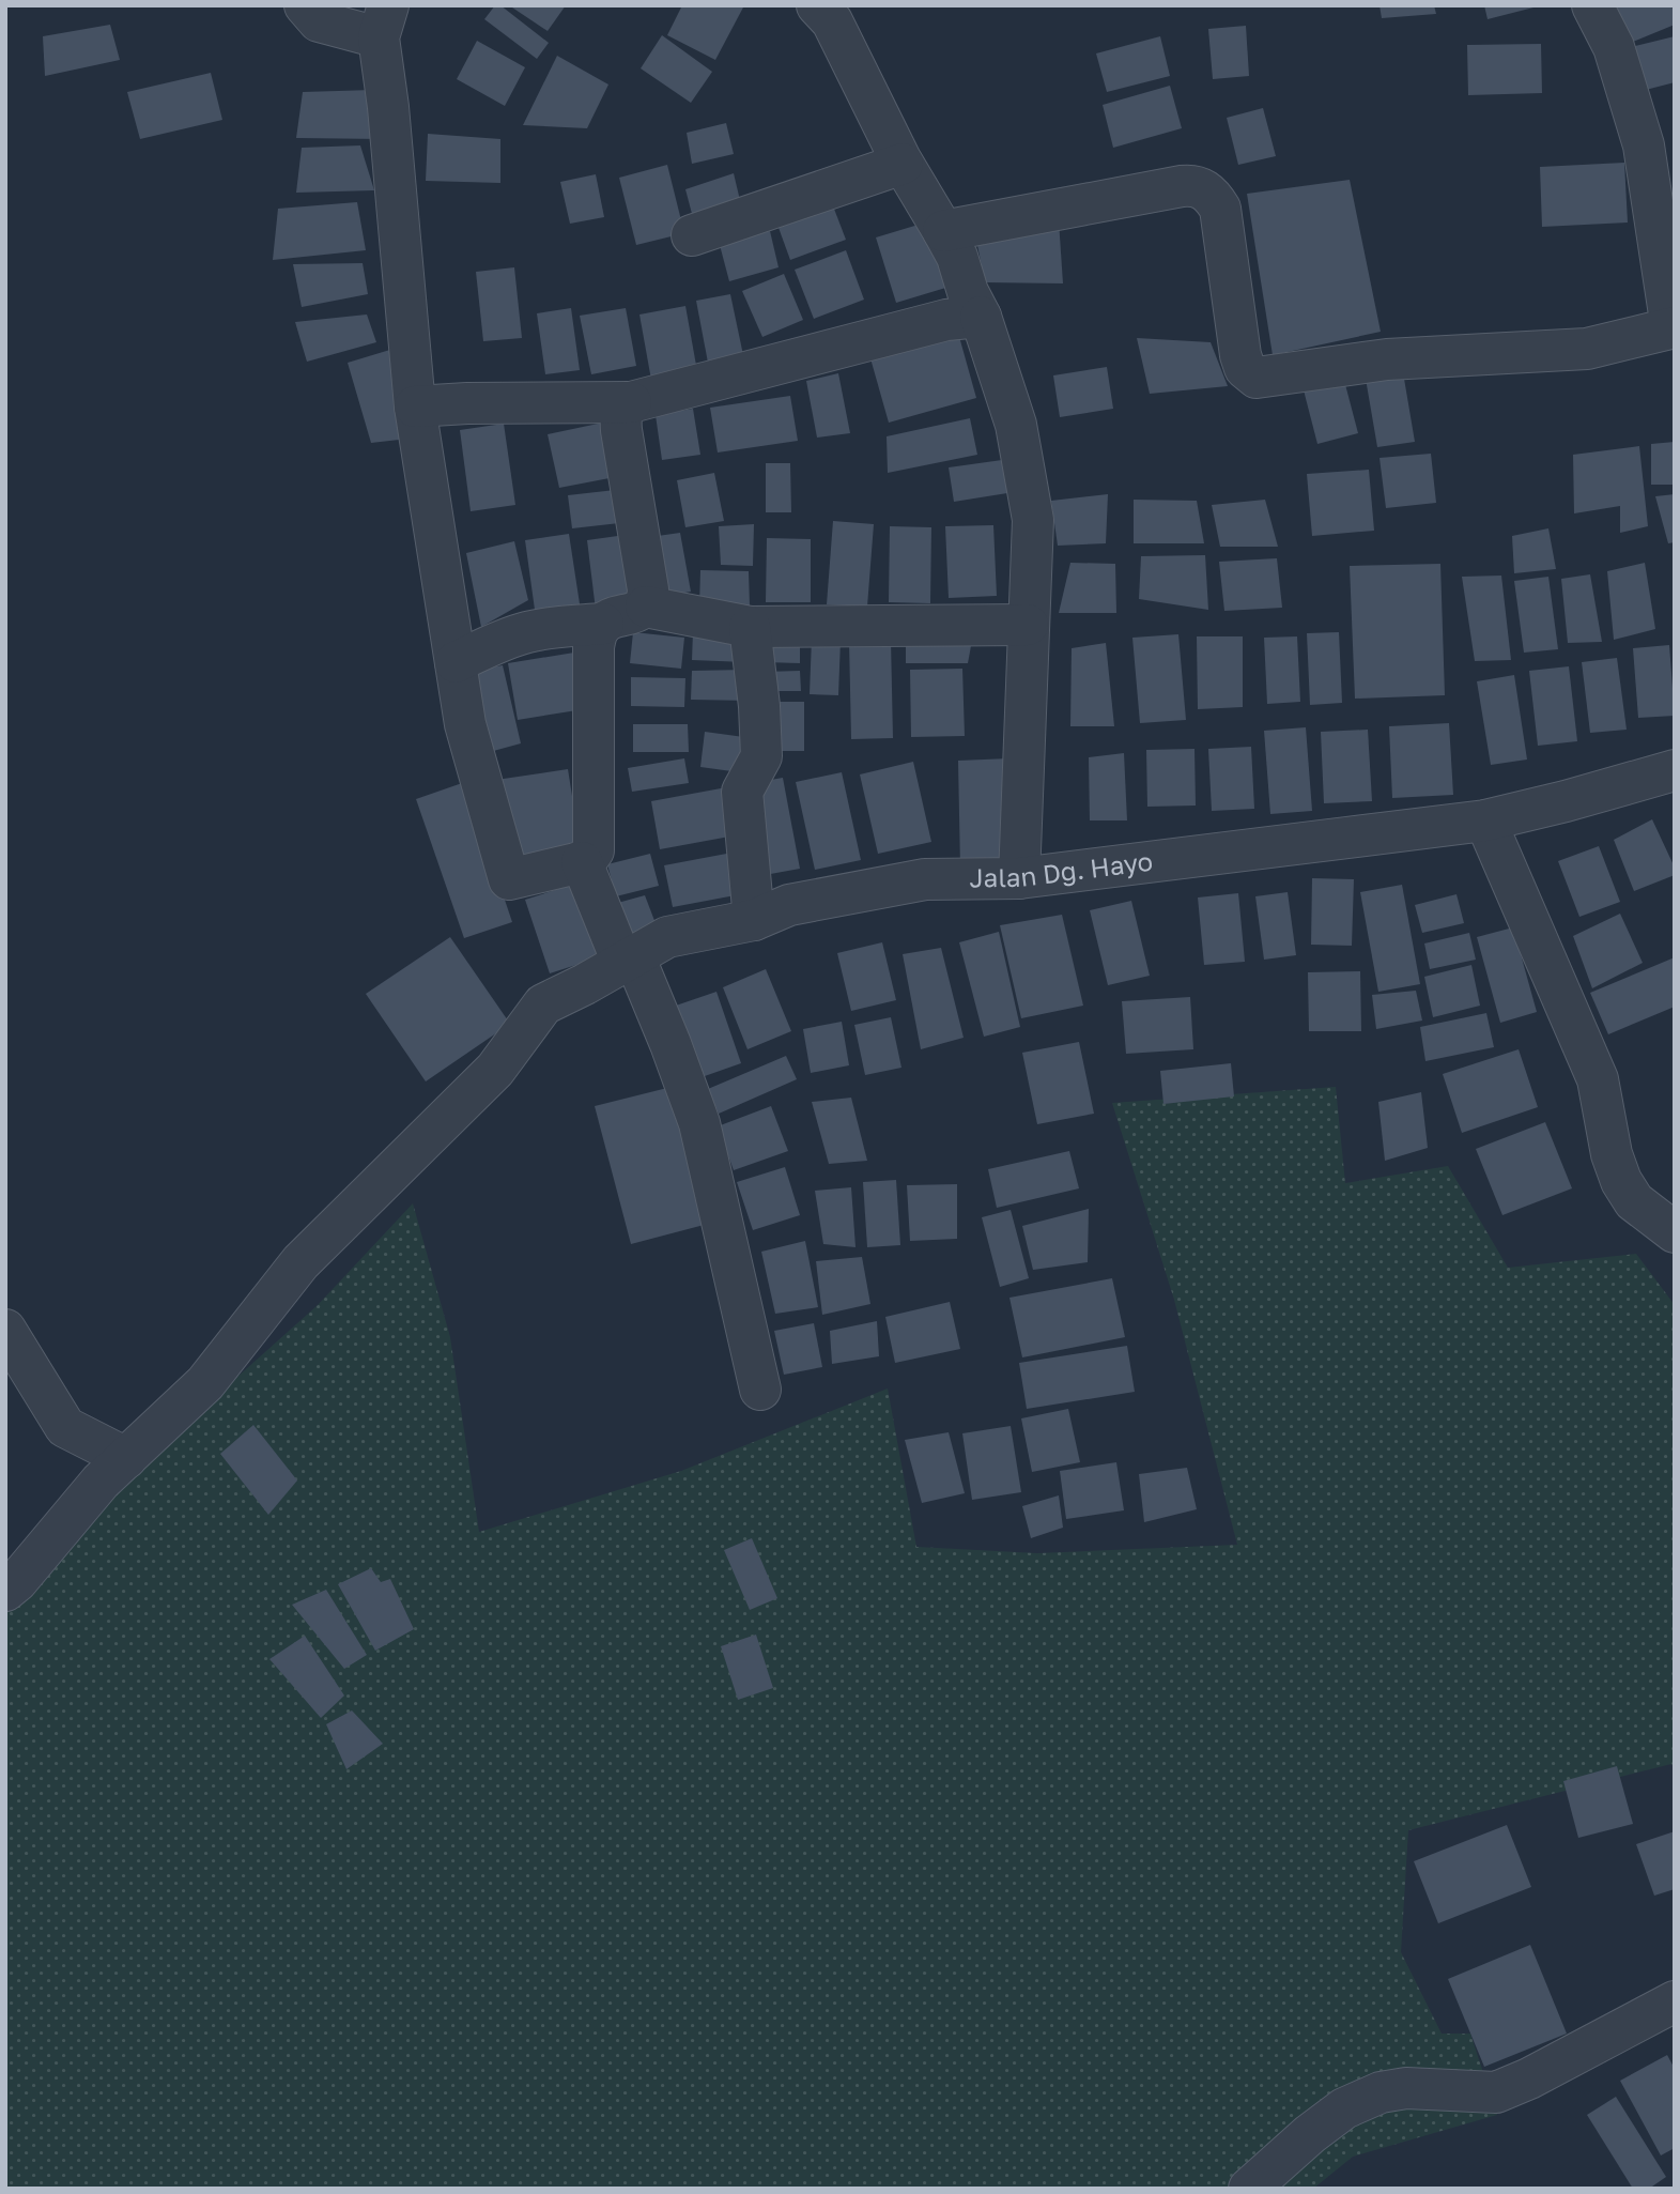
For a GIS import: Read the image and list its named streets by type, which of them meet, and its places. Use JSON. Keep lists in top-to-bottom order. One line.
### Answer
{"streets":{"street":["Jalan Dg. Hayo"]}}
